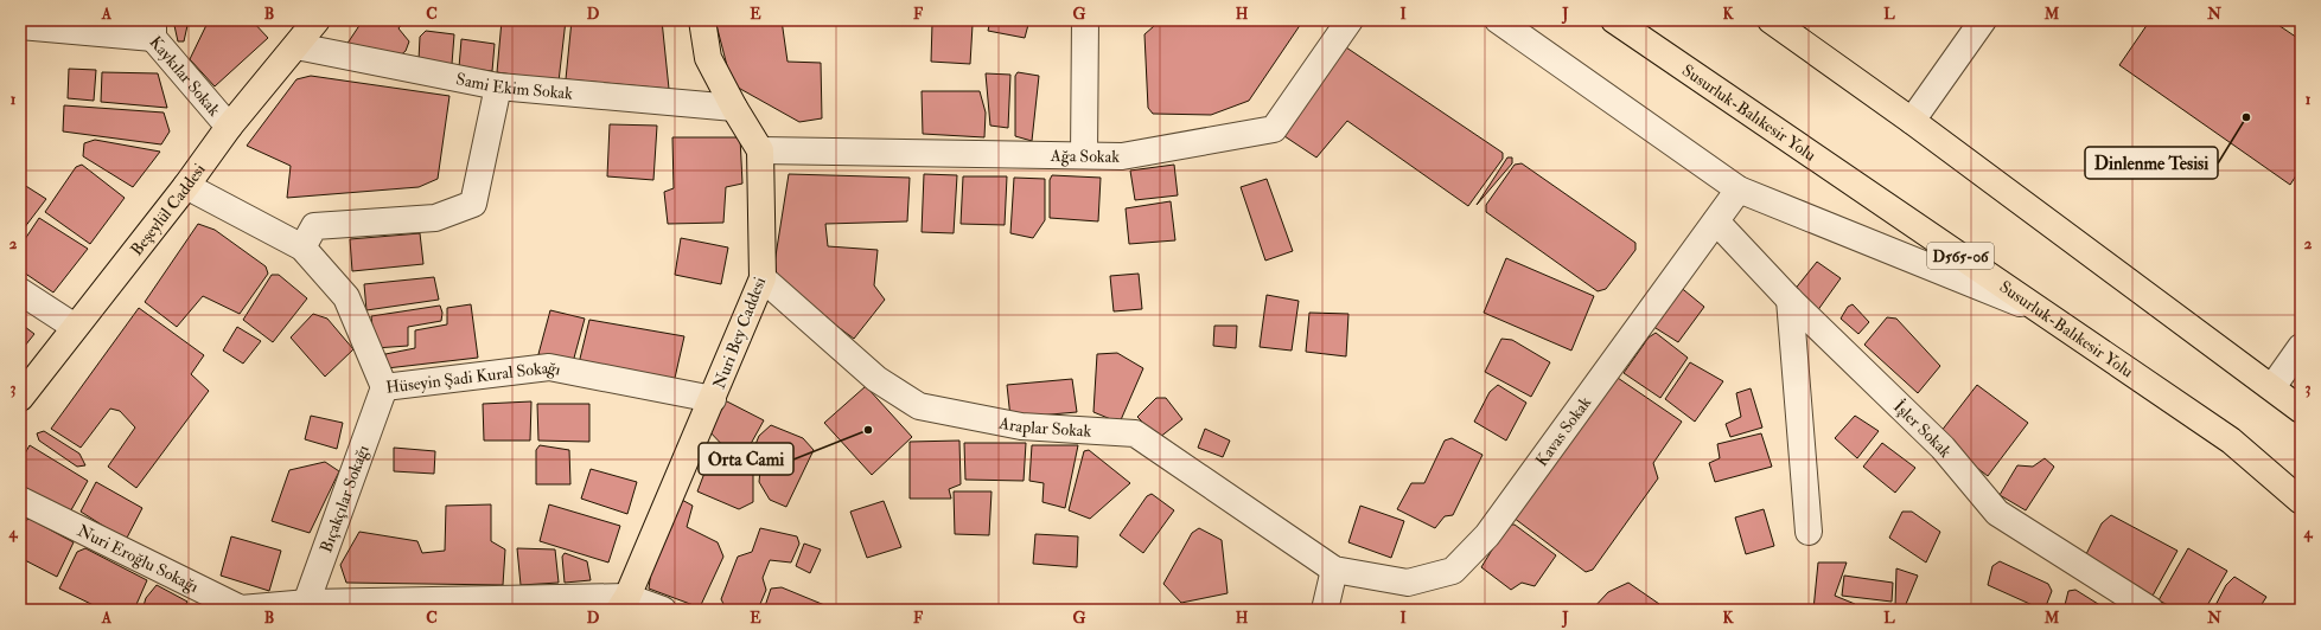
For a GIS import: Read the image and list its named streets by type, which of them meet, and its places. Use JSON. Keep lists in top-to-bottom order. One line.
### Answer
{"streets":{"main road":["Susurluk-Balıkesir Yolu","Beşeylül Caddesi","D565-06","Nuri Bey Caddesi"],"street":["Kaykılar Sokak","Sami Ekim Sokak","Ağa Sokak","Hüseyin Şadi Kural Sokağı","Araplar Sokak","İşler Sokak","Kavas Sokak","Bıçakçılar Sokağı","Nuri Eroğlu Sokağı"]},"crossings":[["Kaykılar Sokak","Beşeylül Caddesi"],["Sami Ekim Sokak","Beşeylül Caddesi"],["Ağa Sokak","Nuri Bey Caddesi"],["Beşeylül Caddesi","Hüseyin Şadi Kural Sokağı"],["Nuri Bey Caddesi","Hüseyin Şadi Kural Sokağı"],["Nuri Bey Caddesi","Araplar Sokak"],["Nuri Bey Caddesi","Nuri Eroğlu Sokağı"],["Hüseyin Şadi Kural Sokağı","Bıçakçılar Sokağı"],["Araplar Sokak","Kavas Sokak"],["İşler Sokak","Kavas Sokak"],["Bıçakçılar Sokağı","Nuri Eroğlu Sokağı"]],"places":["Dinlenme Tesisi","Orta Cami"],"grid":{"columns":["A","B","C","D","E","F","G","H","I","J","K","L","M","N"],"rows":["1","2","3","4"]}}
